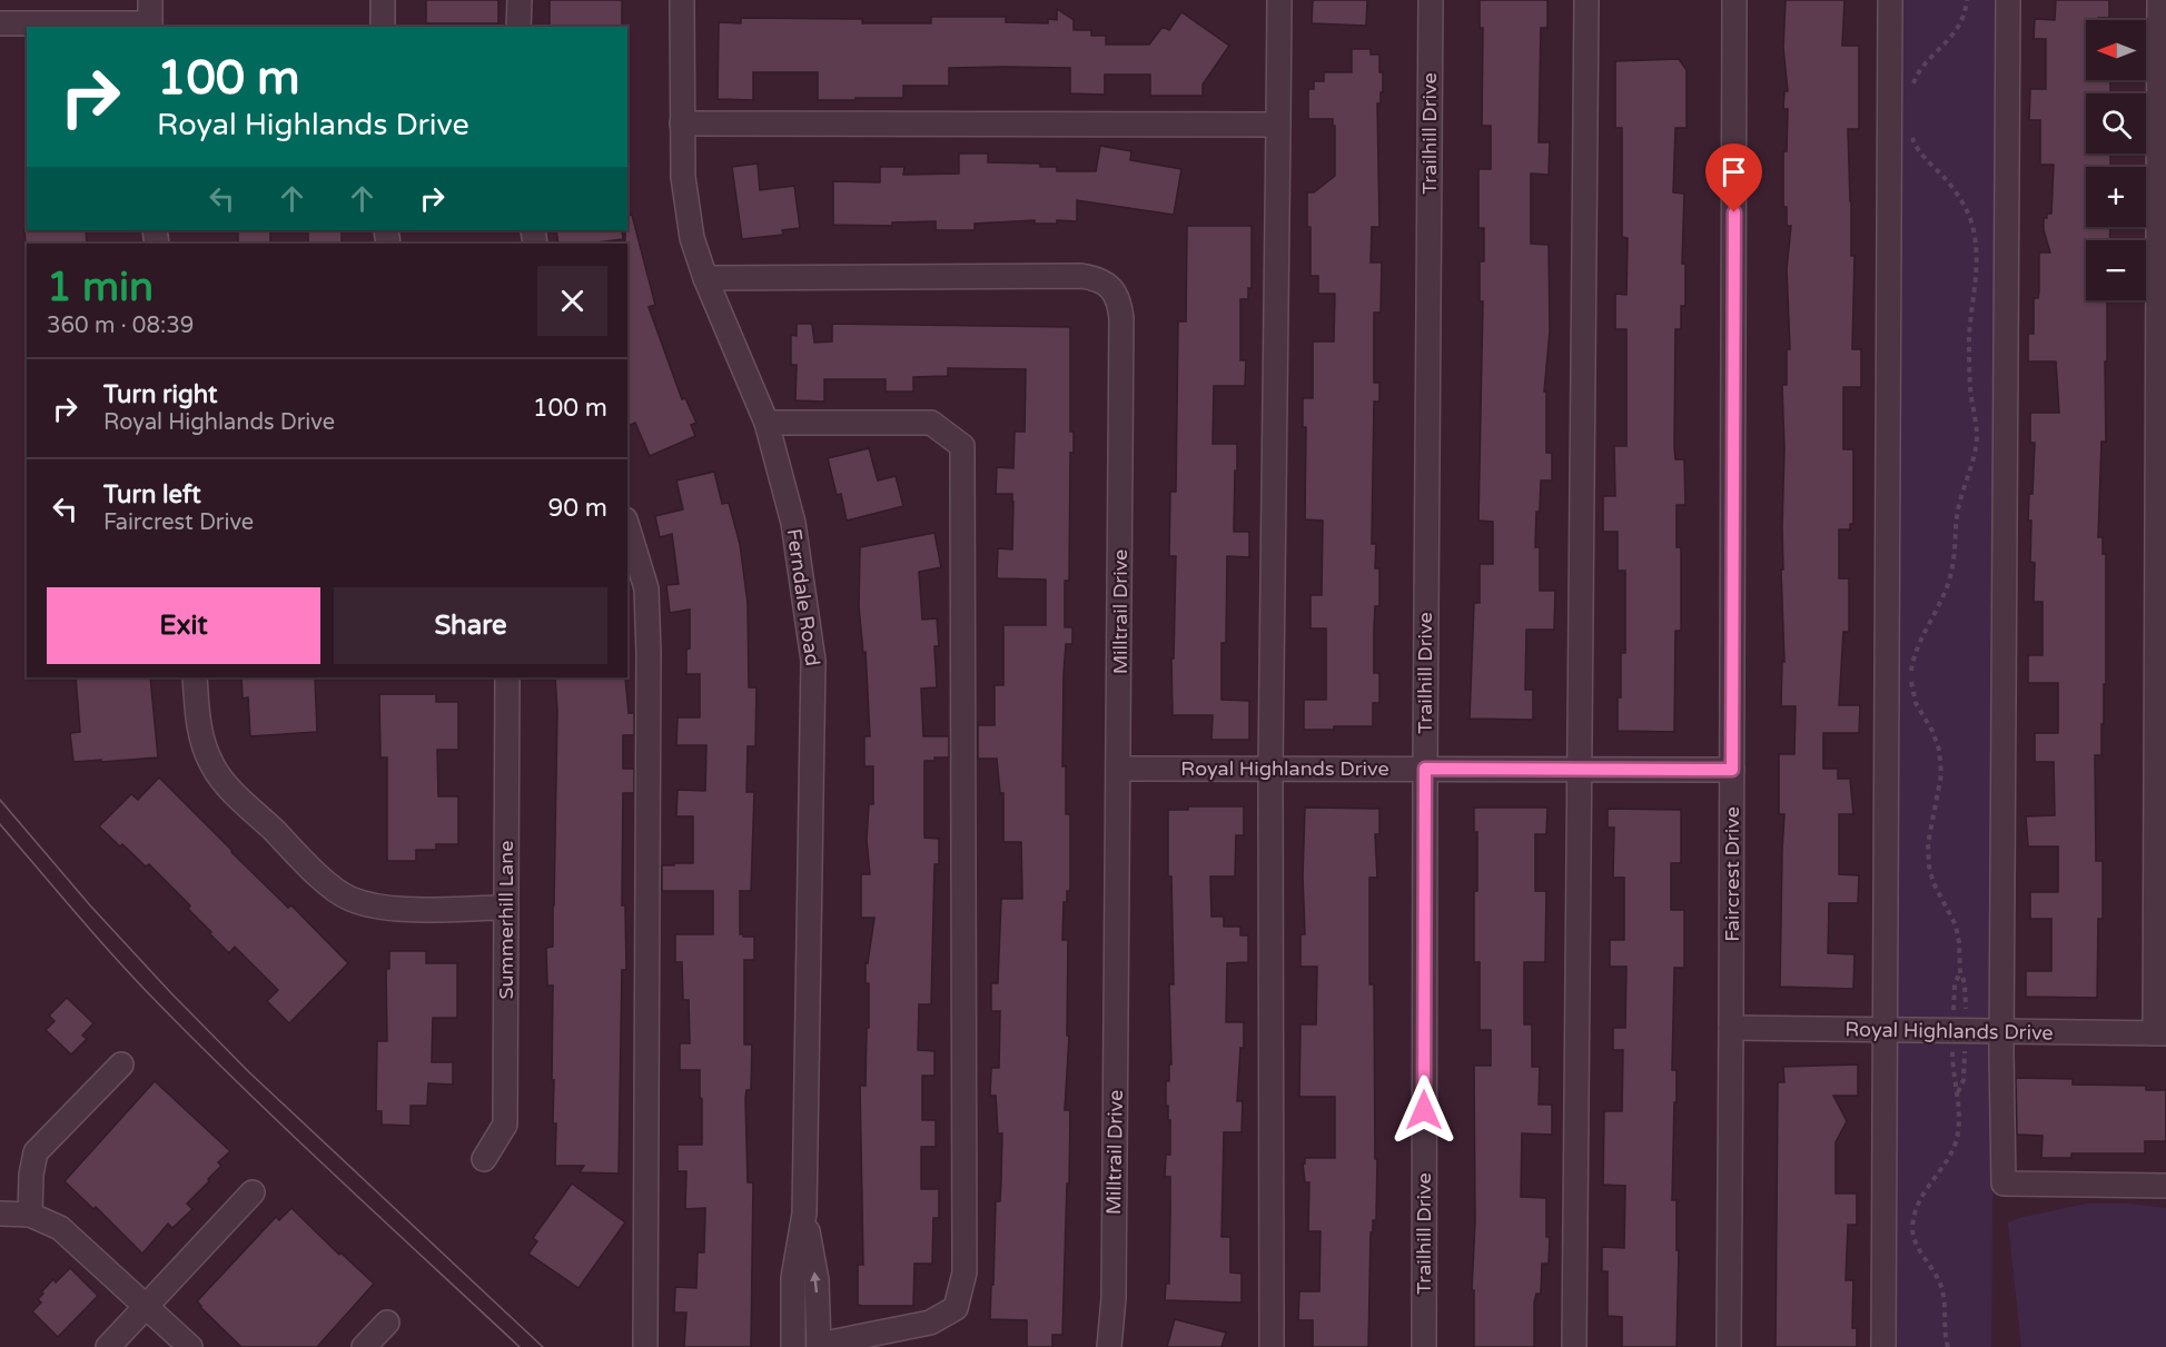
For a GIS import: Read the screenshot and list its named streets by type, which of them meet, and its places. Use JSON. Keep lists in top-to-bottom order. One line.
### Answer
{"streets":{"street":["Trailhill Drive","Ferndale Road","Milltrail Drive","Royal Highlands Drive","Faircrest Drive","Summerhill Lane"]},"crossings":[["Trailhill Drive","Royal Highlands Drive"],["Ferndale Road","Milltrail Drive"],["Milltrail Drive","Royal Highlands Drive"],["Royal Highlands Drive","Faircrest Drive"]],"north":"left","page":{"map_buttons":["+","−"],"turn":["100 m","Royal Highlands Drive"],"heading":["1 min","360 m · 08:39"],"list":[{"name":"Turn right","note":"Royal Highlands Drive","value":"100 m"},{"name":"Turn left","note":"Faircrest Drive","value":"90 m"}],"buttons":["Exit","Share"]}}
